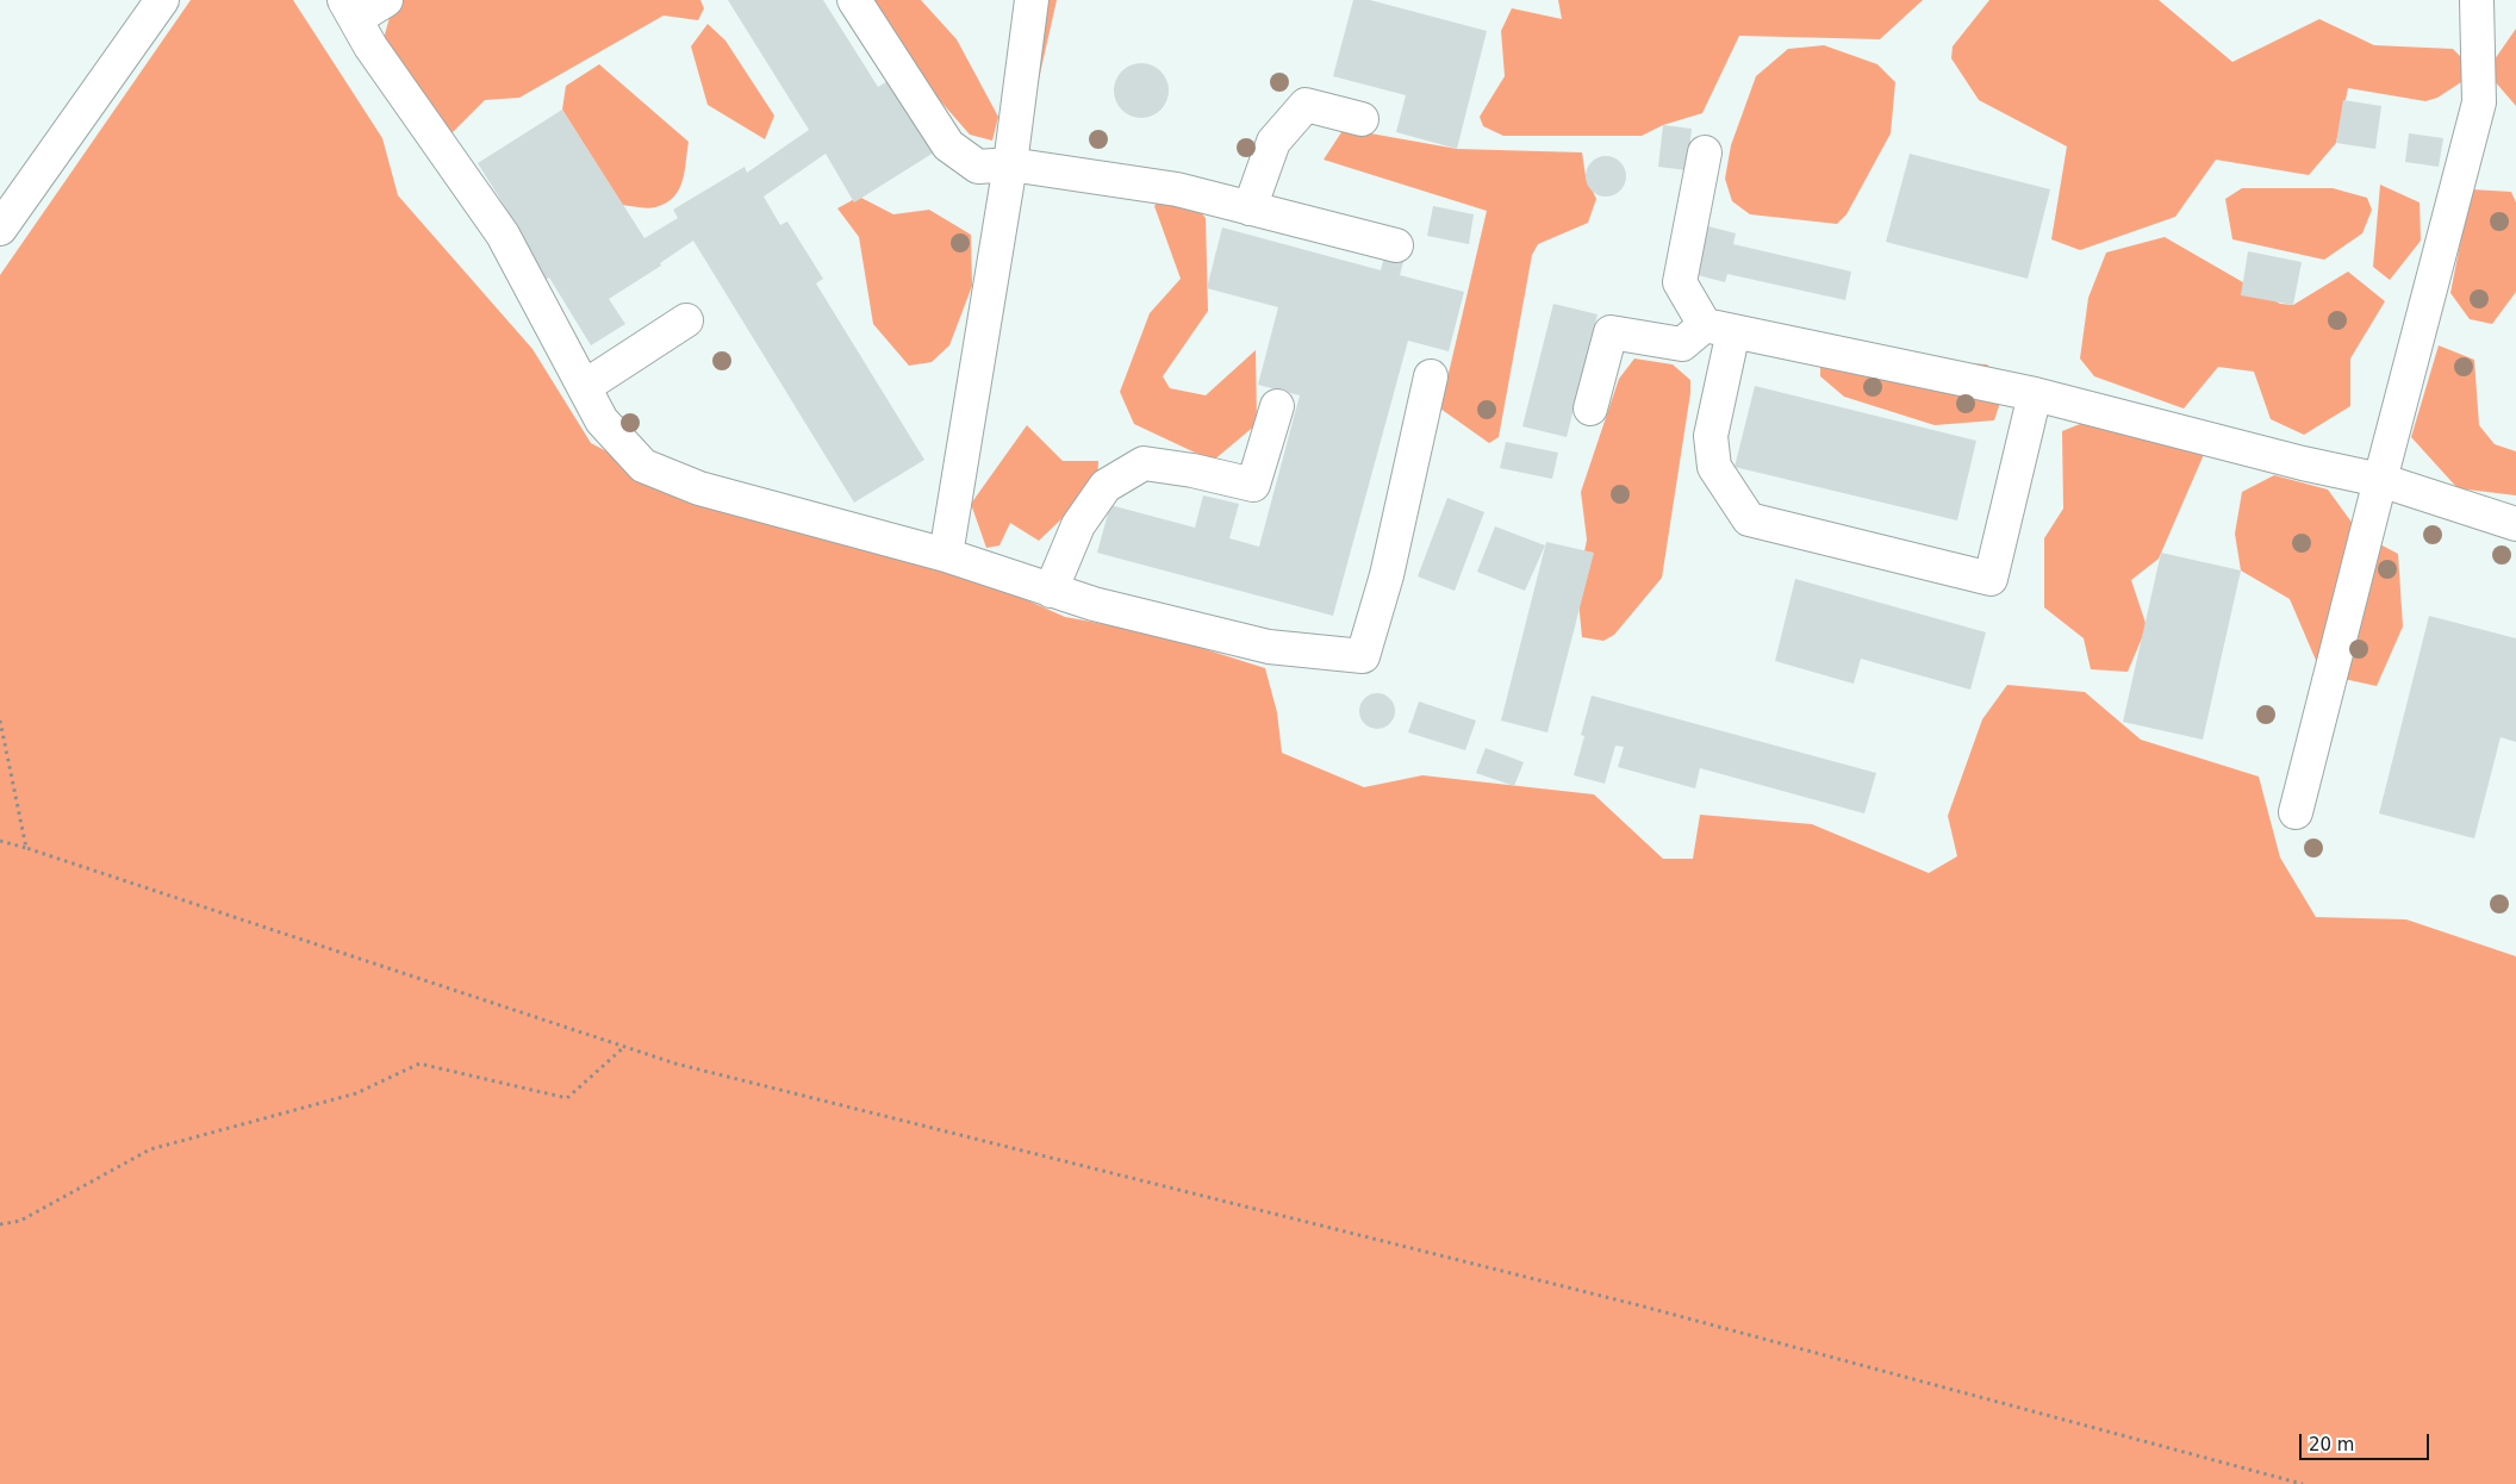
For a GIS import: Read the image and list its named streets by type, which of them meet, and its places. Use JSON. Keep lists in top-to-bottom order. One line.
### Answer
{"scale_bar":"20 m"}
